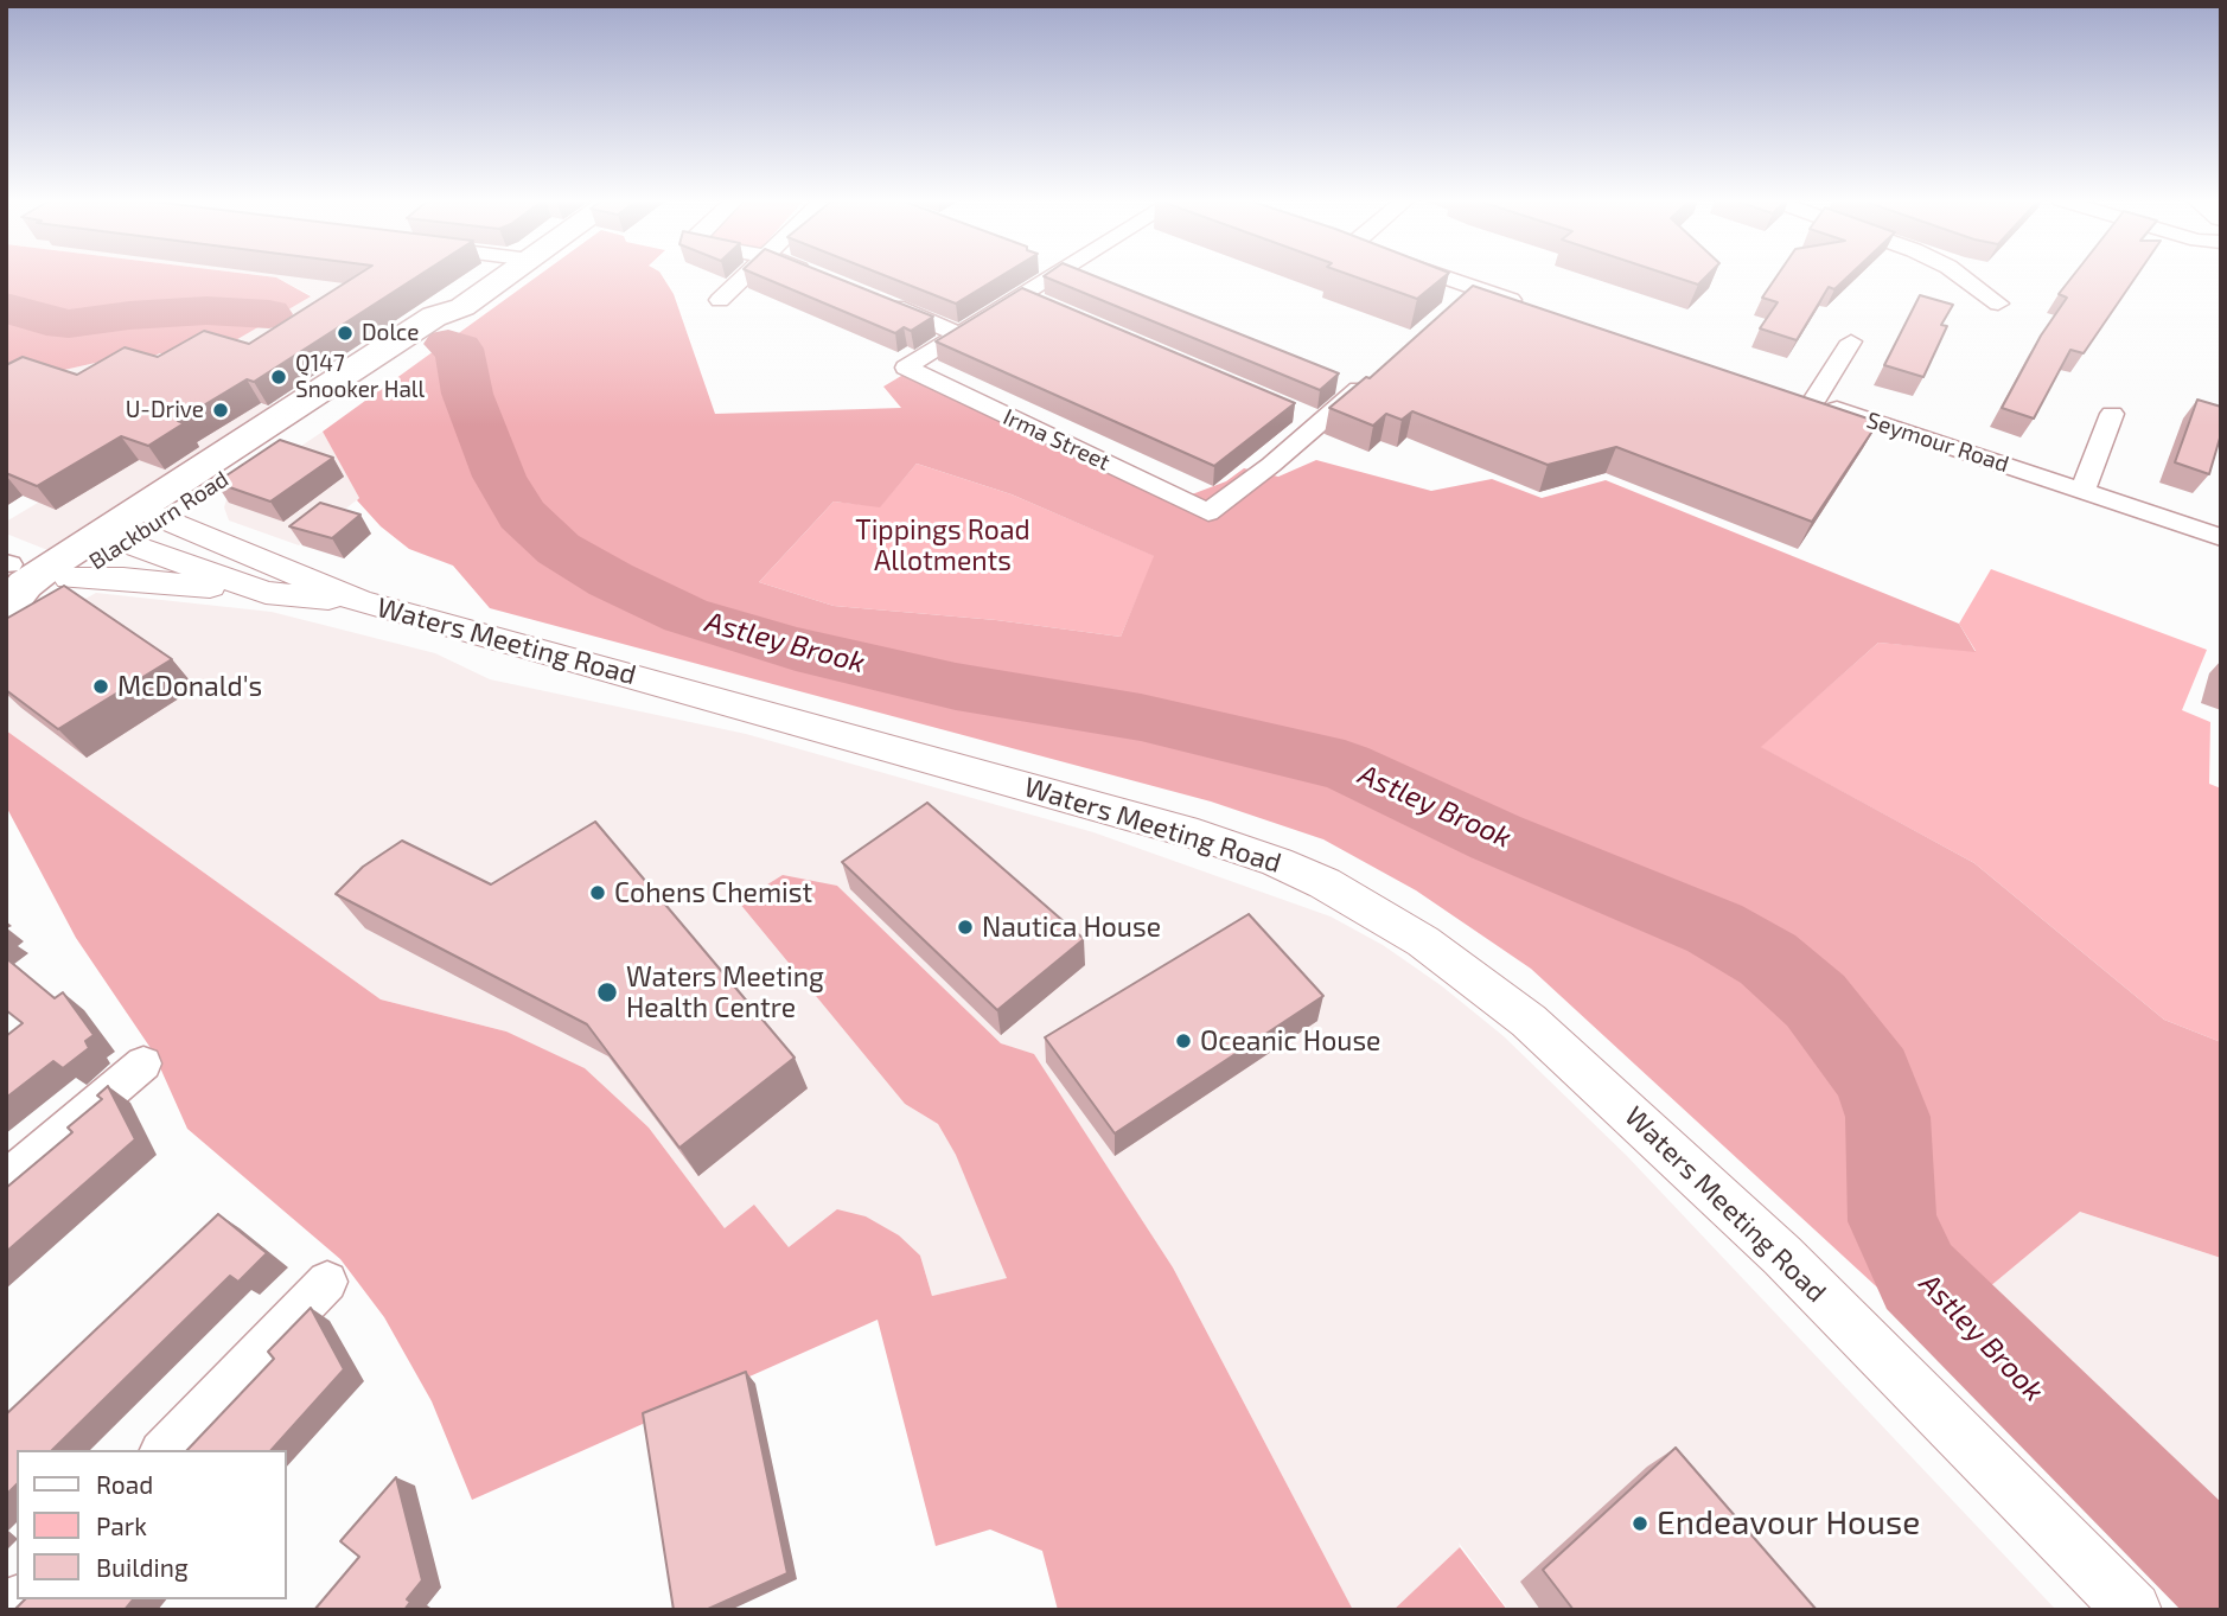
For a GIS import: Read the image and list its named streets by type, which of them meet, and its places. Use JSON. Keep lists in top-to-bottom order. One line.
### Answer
{"streets":{"highway":["Blackburn Road"],"street":["Irma Street","Seymour Road","Waters Meeting Road"]},"crossings":[["Blackburn Road","Waters Meeting Road"]],"water":["Astley Brook"],"parks":["Tippings Road Allotments"],"places":["Dolce","Q147 Snooker Hall","U-Drive","McDonald's","Cohens Chemist","Nautica House","Waters Meeting Health Centre","Oceanic House","Endeavour House"],"legend":["Road","Park","Building"]}
